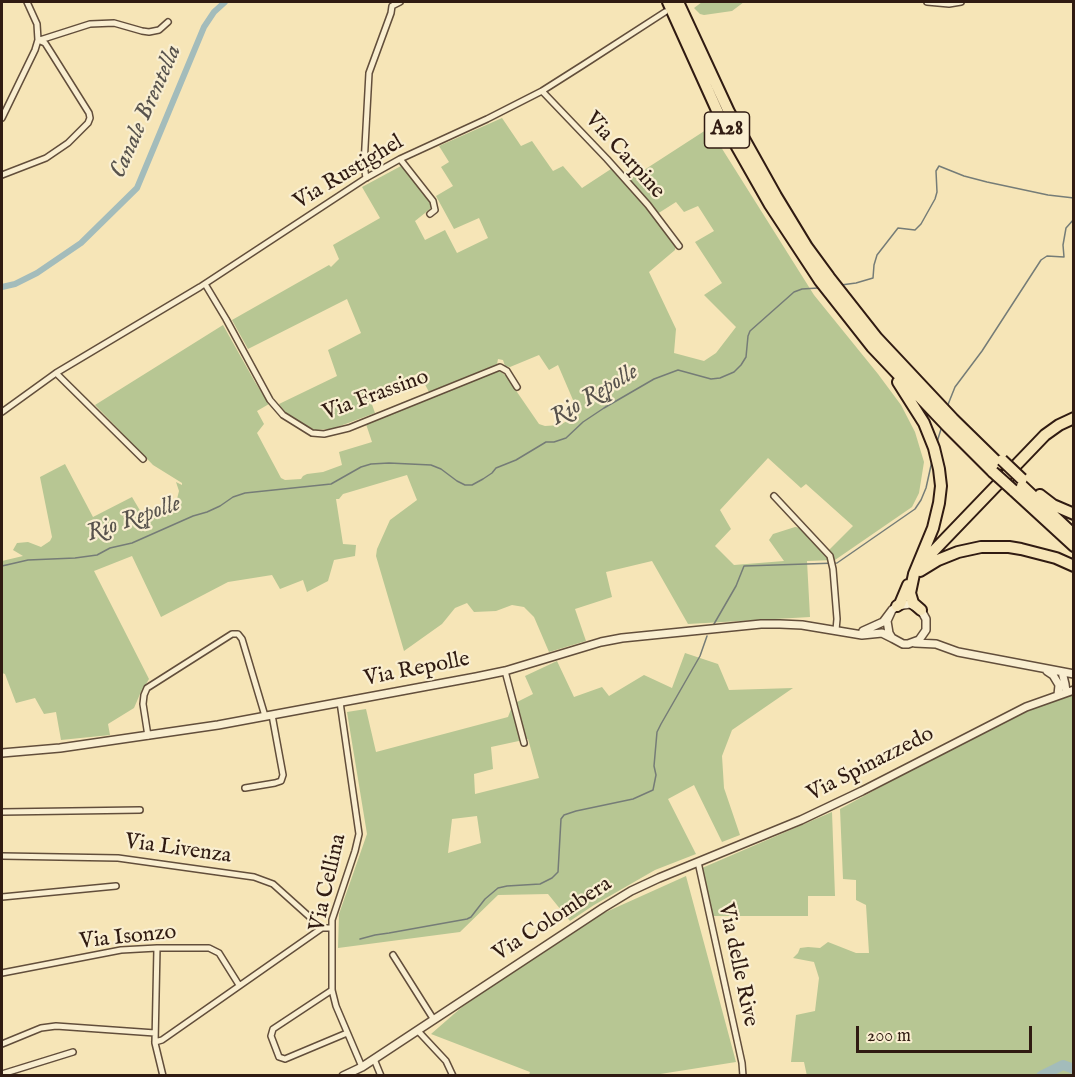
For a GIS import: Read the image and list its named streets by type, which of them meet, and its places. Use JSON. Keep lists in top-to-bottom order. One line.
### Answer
{"streets":{"highway":["A28"],"street":["Via Carpine","Via Rustighel","Via Frassino","Via Repolle","Via Spinazzedo","Via Livenza","Via Cellina","Via Colombera","Via Isonzo","Via delle Rive"]},"crossings":[["A28","Via Rustighel"],["Via Carpine","Via Rustighel"],["Via Rustighel","Via Frassino"],["Via Repolle","Via Cellina"],["Via Spinazzedo","Via Colombera"],["Via Spinazzedo","Via delle Rive"],["Via Cellina","Via Colombera"],["Via Colombera","Via delle Rive"]],"water":["Canale Brentella","Rio Repolle"],"scale_bar":"200 m"}
